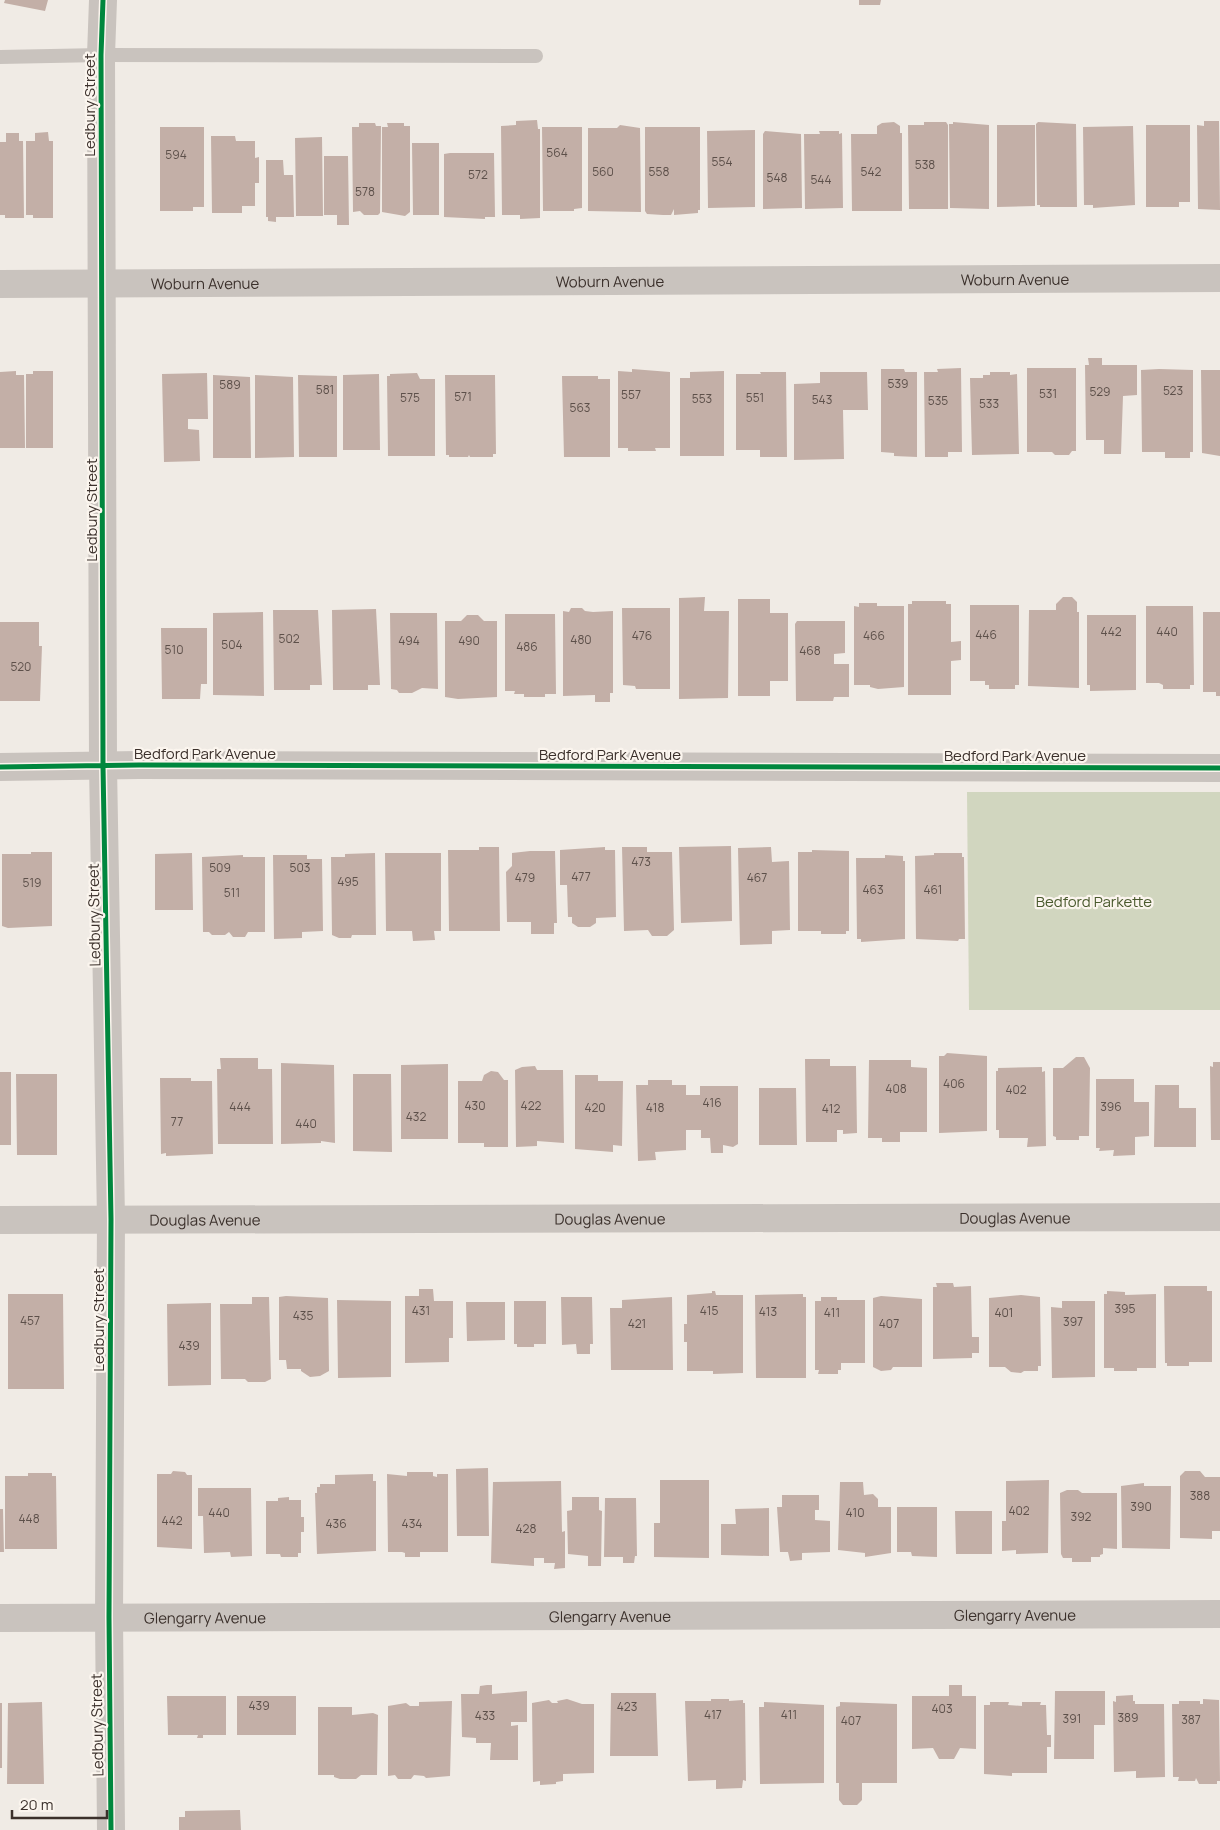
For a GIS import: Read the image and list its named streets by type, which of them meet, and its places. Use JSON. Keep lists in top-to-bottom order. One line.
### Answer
{"streets":{"street":["Ledbury Street","Woburn Avenue","Bedford Park Avenue","Douglas Avenue","Glengarry Avenue"]},"crossings":[["Ledbury Street","Woburn Avenue"],["Ledbury Street","Bedford Park Avenue"],["Ledbury Street","Douglas Avenue"],["Ledbury Street","Glengarry Avenue"]],"parks":["Bedford Parkette"],"house_numbers":["564","594","554","538","560","558","542","572","548","544","578","539","589","581","523","529","531","557","571","575","551","553","543","535","533","563","442","440","446","476","466","502","480","494","490","504","486","510","468","520","473","509","503","477","479","467","495","519","463","461","511","406","408","402","416","430","422","444","396","420","418","412","432","77","440","395","431","415","413","411","401","435","457","397","421","407","439","388","390","402","440","410","392","448","442","436","434","428","439","423","403","417","411","433","389","391","387","407"],"scale_bar":"20 m"}
